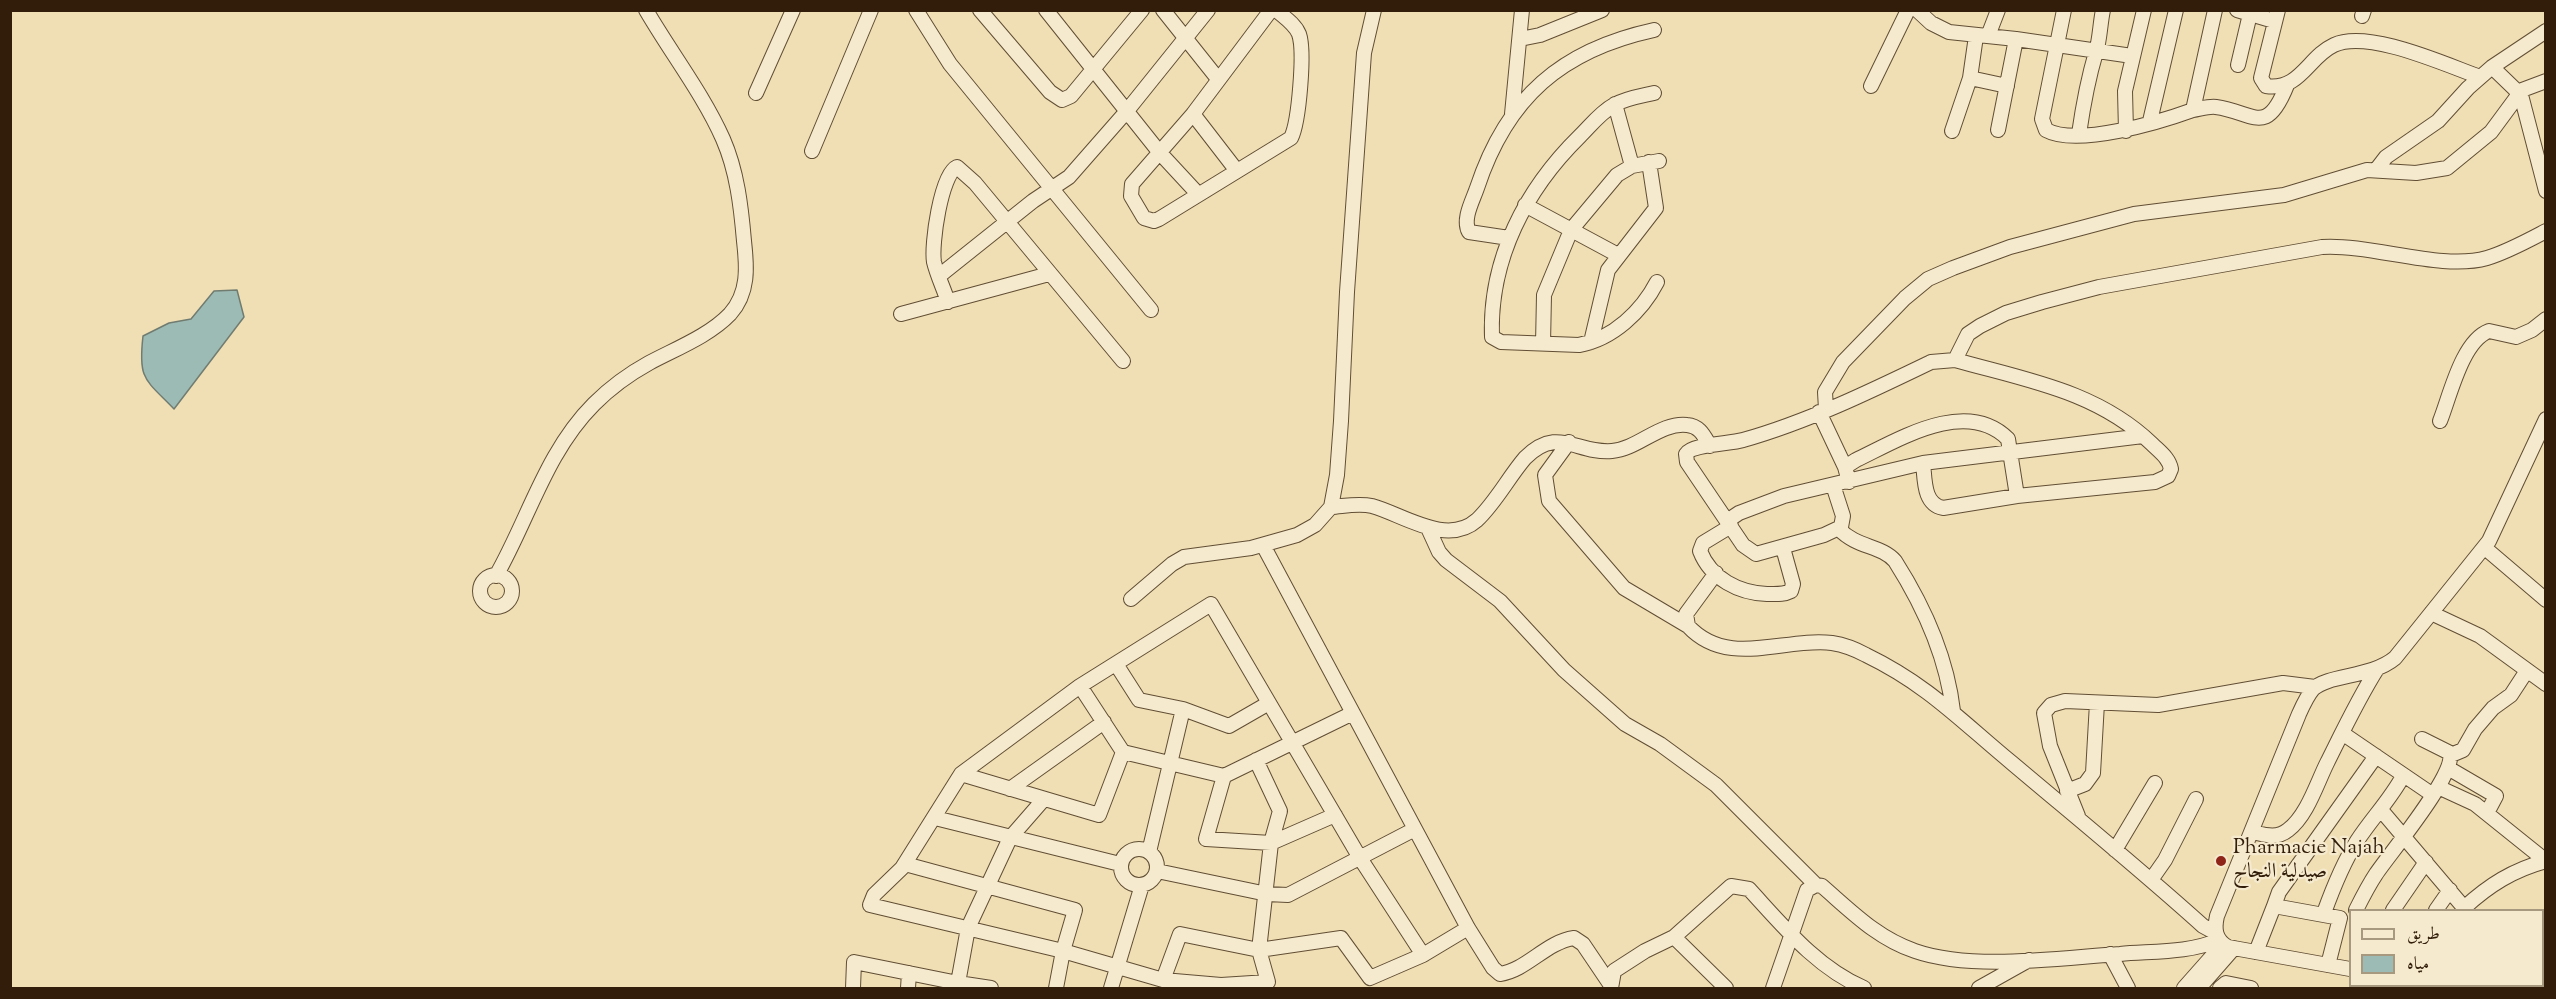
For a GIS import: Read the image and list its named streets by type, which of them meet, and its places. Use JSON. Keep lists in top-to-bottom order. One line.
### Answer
{"places":["Pharmacie Najah صيدلية النجاح"],"legend":["طريق","مياه"]}
